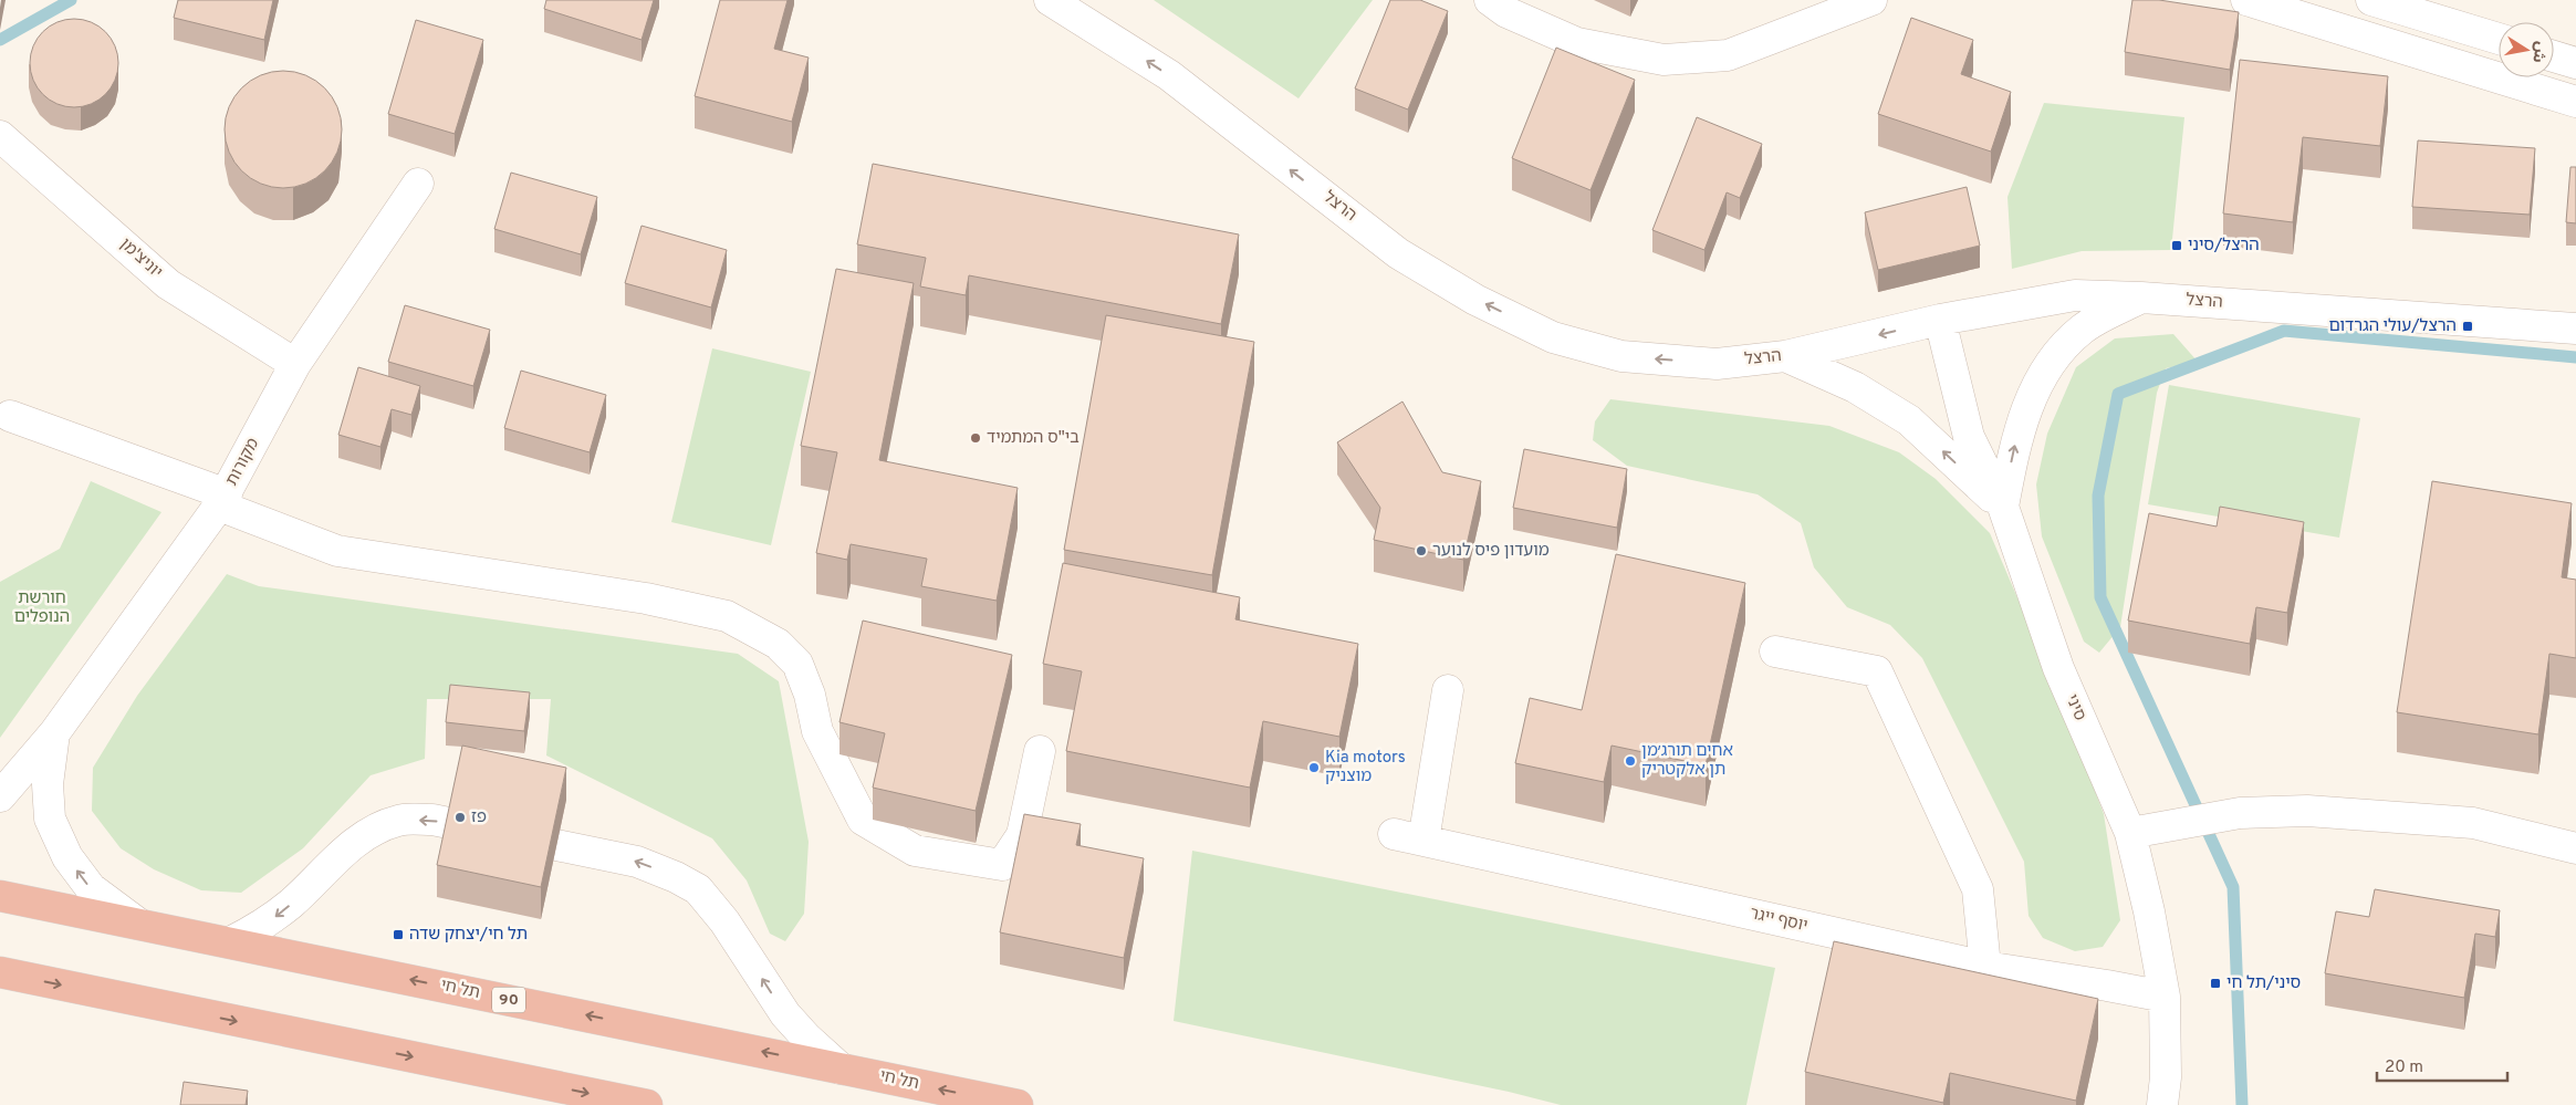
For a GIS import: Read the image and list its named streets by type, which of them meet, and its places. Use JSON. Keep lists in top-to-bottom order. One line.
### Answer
{"streets":{"highway":["תל חי","90"],"street":["הרצל","יוניצ'מן","מקורות","סיני","יוסף ייגר"]},"crossings":[["הרצל","סיני"],["יוניצ'מן","מקורות"],["מקורות","תל חי"],["סיני","יוסף ייגר"]],"one_way":["הרצל"],"parks":["חורשת הנופלים"],"places":{"transit":["הרצל/סיני","הרצל/עולי הגרדום","תל חי/יצחק שדה","סיני/תל חי"],"other":["בי\"ס המתמיד","מועדון פיס לנוער","אחים תורג׳מן תן אלקטריק","Kia motors מוצניק","פז"]},"scale_bar":"20 m","north":"right"}
